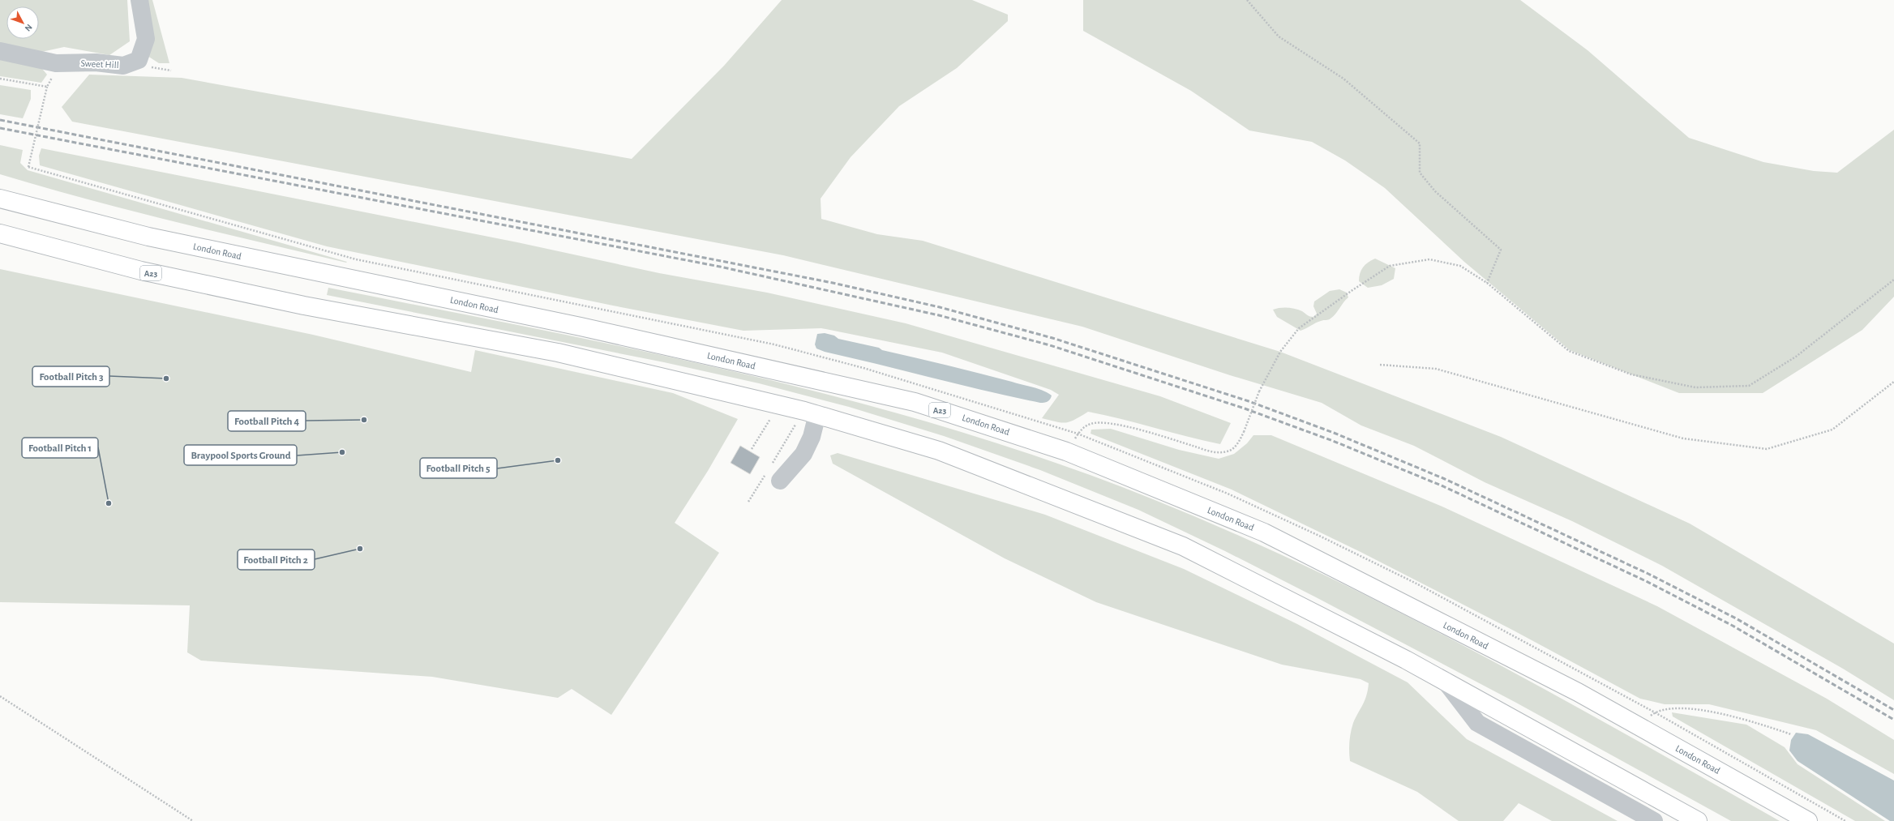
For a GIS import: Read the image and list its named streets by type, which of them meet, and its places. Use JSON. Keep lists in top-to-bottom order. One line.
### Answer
{"streets":{"highway":["London Road","A23"],"street":["Sweet Hill"]},"places":["Football Pitch 3","Football Pitch 4","Braypool Sports Ground","Football Pitch 5","Football Pitch 1","Football Pitch 2"],"north":"bottom right"}
